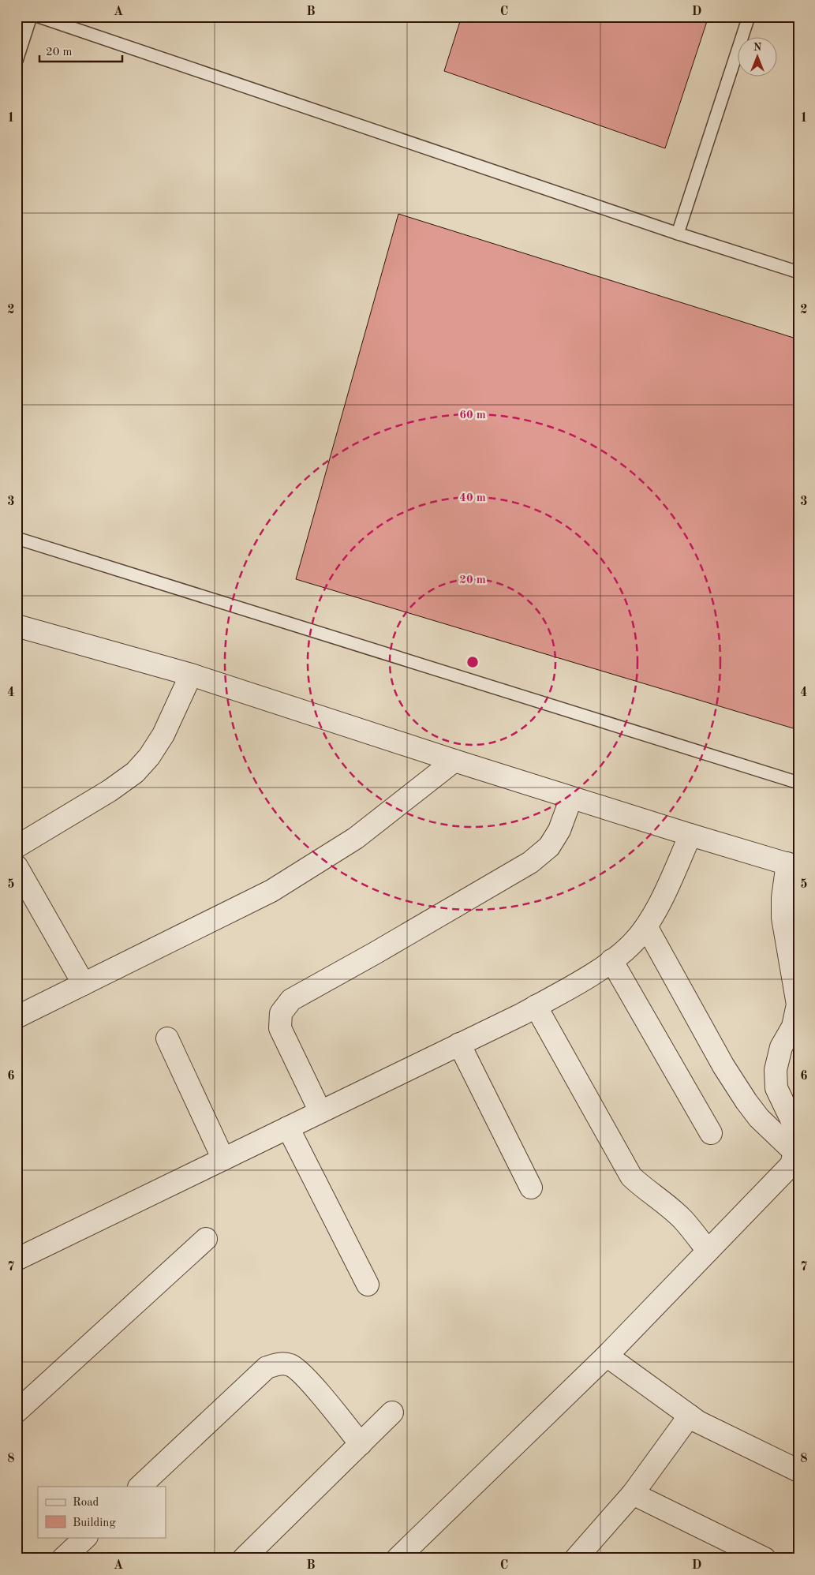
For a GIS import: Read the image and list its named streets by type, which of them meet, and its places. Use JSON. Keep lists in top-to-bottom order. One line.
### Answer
{"legend":["Road","Building"],"scale_bar":"20 m","north":"top","grid":{"columns":["A","B","C","D"],"rows":["1","2","3","4","5","6","7","8"]},"rings":["60 m","40 m","20 m"]}
